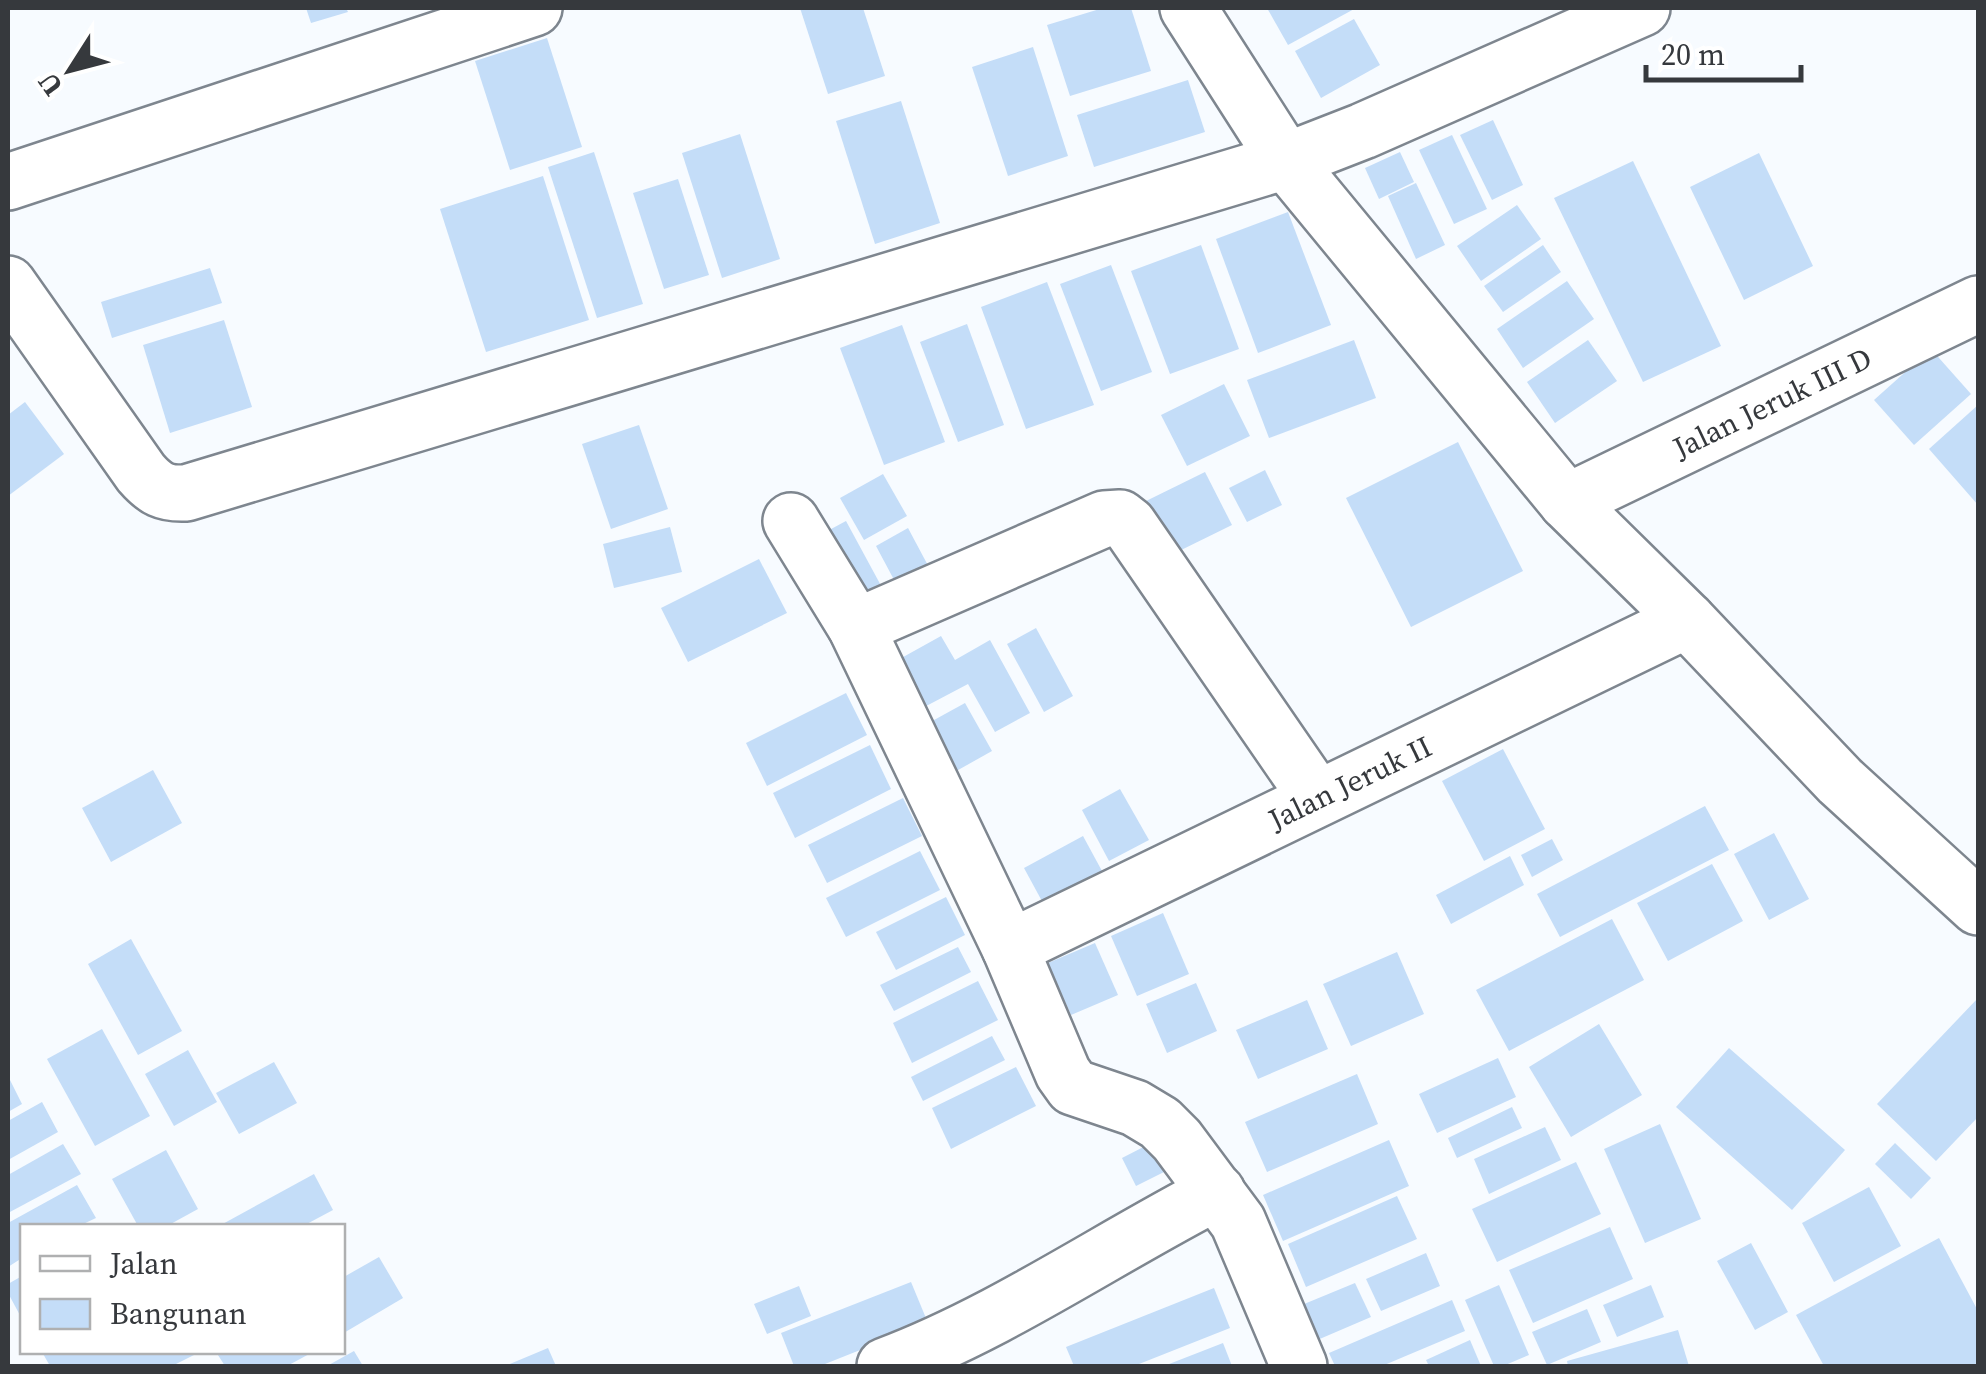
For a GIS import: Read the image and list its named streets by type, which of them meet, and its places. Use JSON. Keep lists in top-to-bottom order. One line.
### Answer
{"streets":{"street":["Jalan Jeruk III D","Jalan Jeruk II"]},"legend":["Jalan","Bangunan"],"scale_bar":"20 m","north":"bottom left"}
